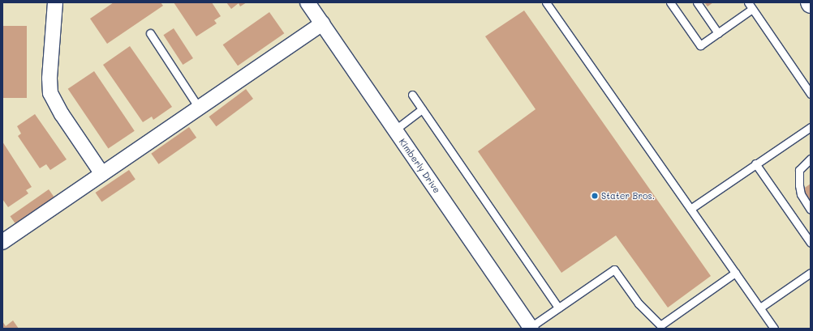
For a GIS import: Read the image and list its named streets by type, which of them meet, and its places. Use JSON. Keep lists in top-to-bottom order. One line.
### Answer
{"streets":{"street":["Kimberly Drive"]},"places":["Stater Bros."]}
